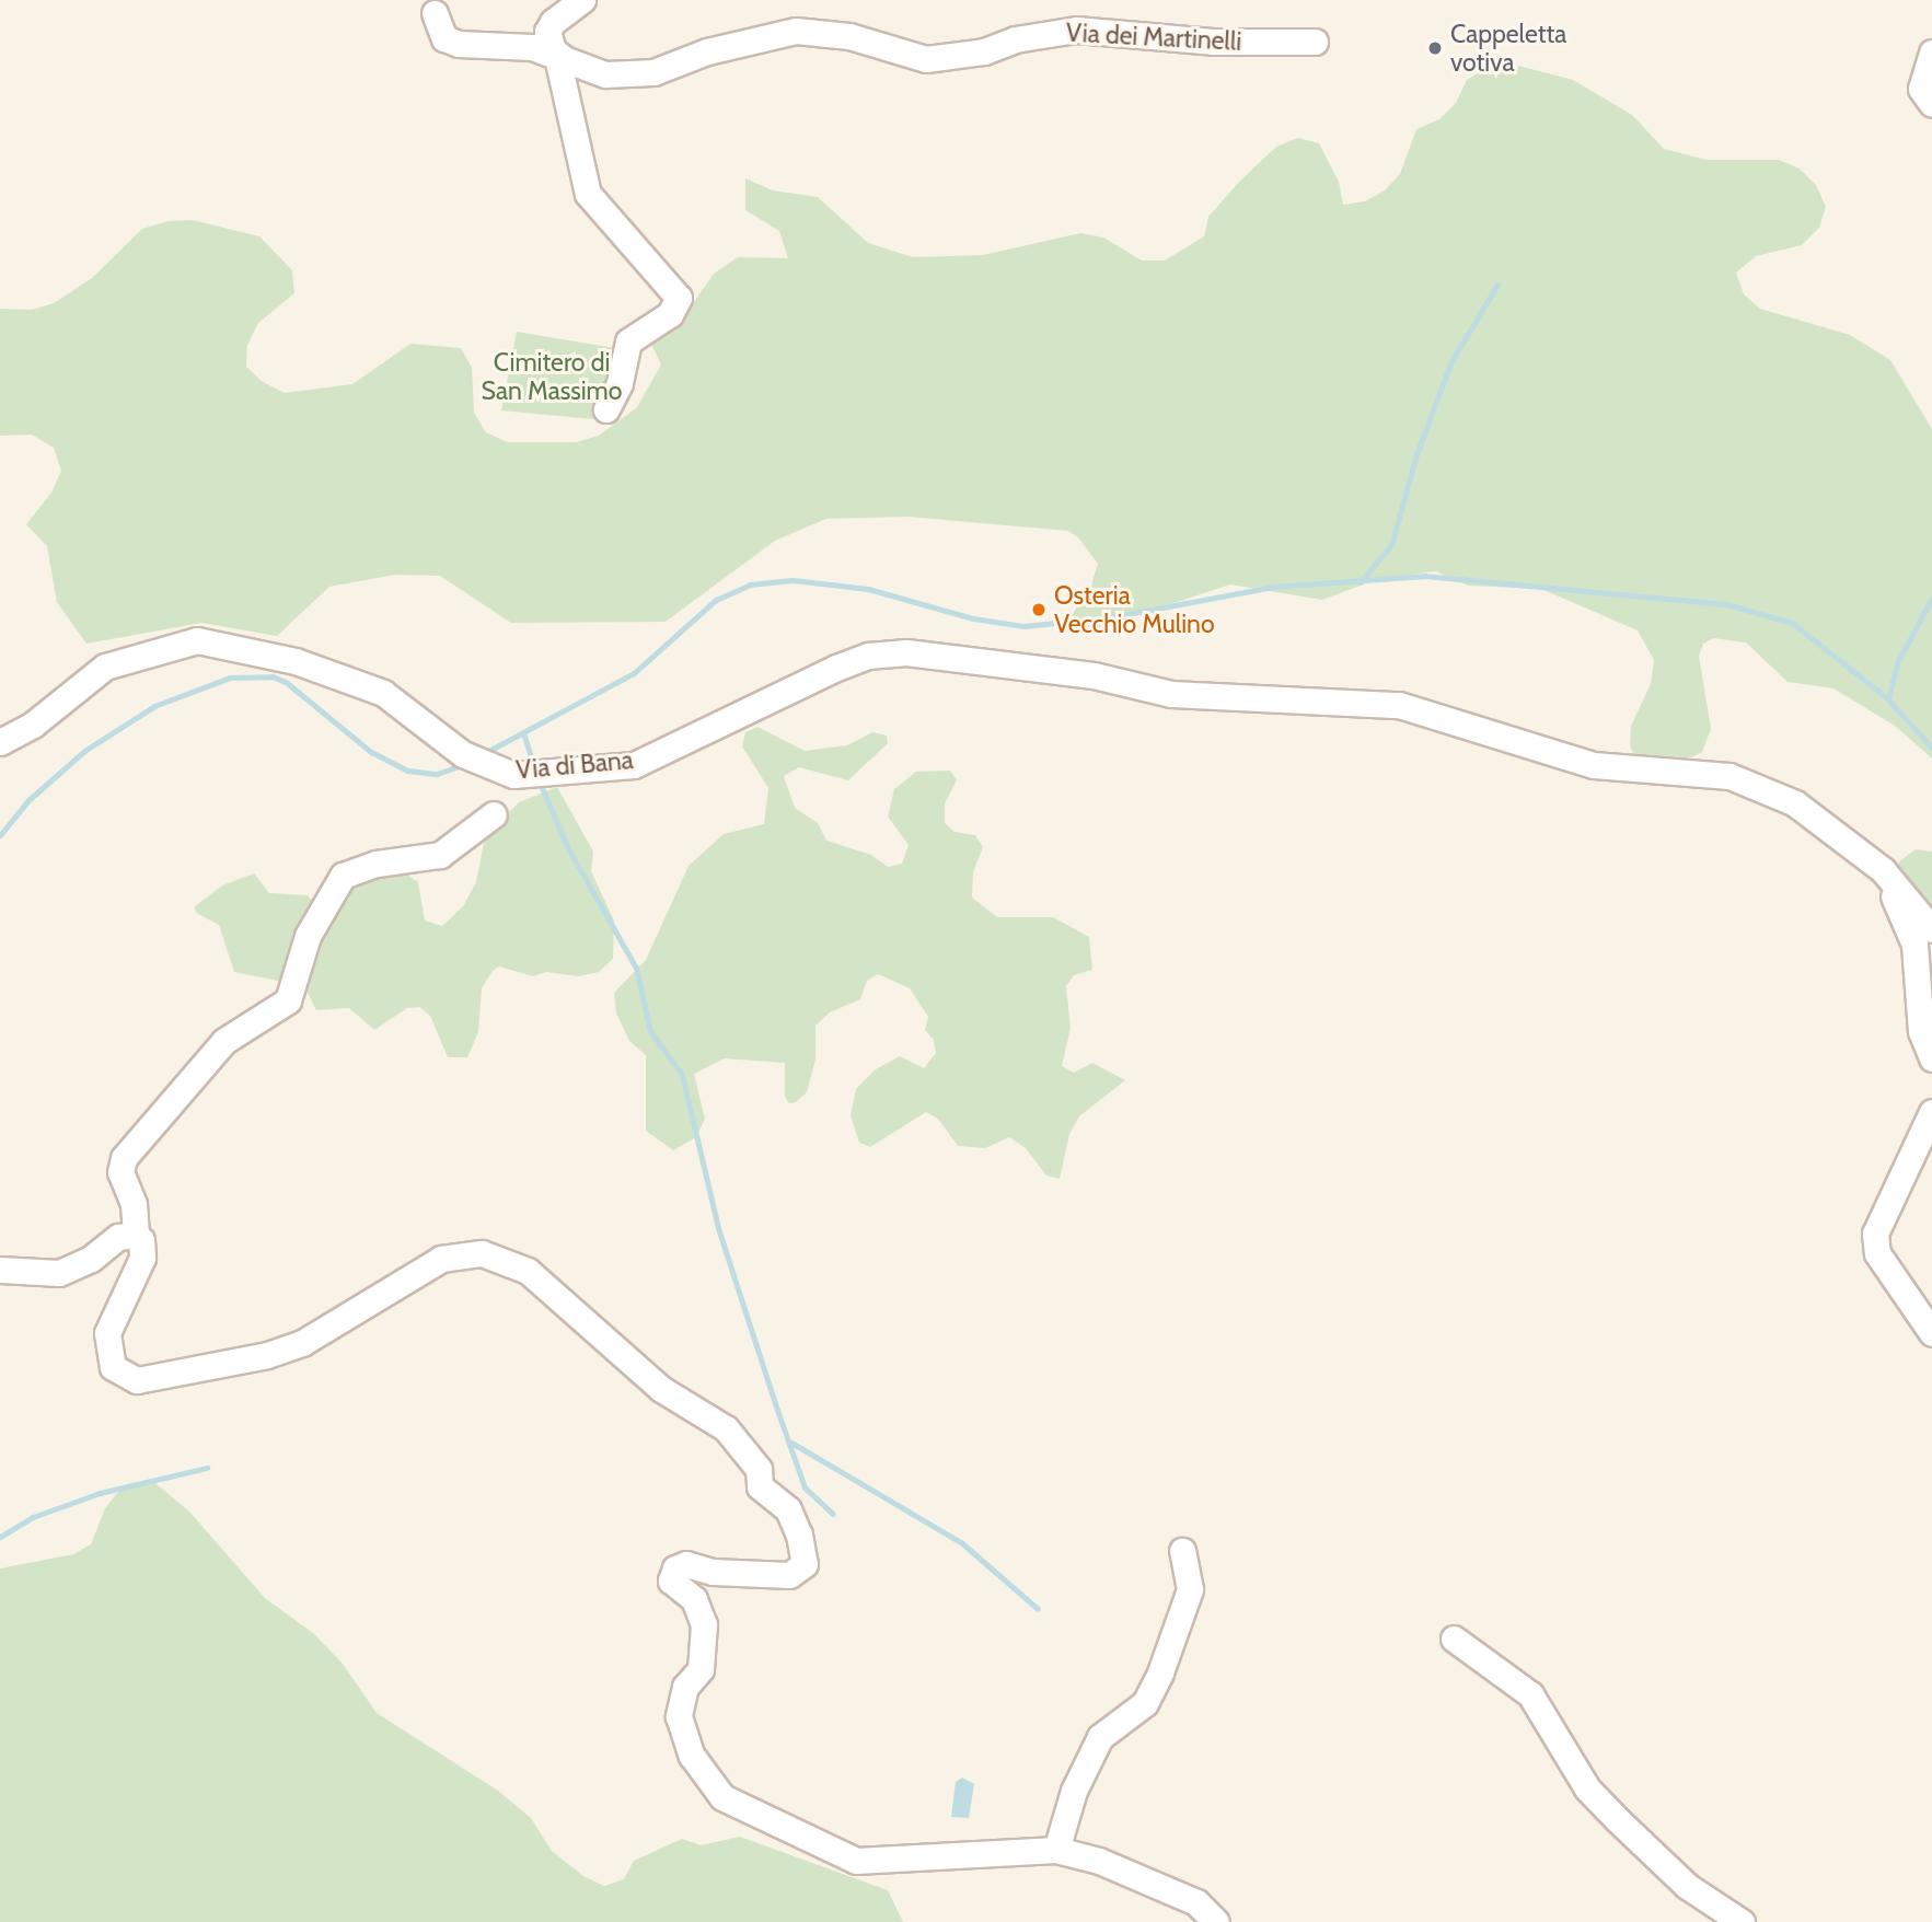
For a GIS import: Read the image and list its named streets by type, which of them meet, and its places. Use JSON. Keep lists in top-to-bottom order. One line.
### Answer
{"streets":{"street":["Via dei Martinelli","Via di Bana"]},"parks":["Cimitero di San Massimo"],"places":["Cappeletta votiva","Osteria Vecchio Mulino"]}
